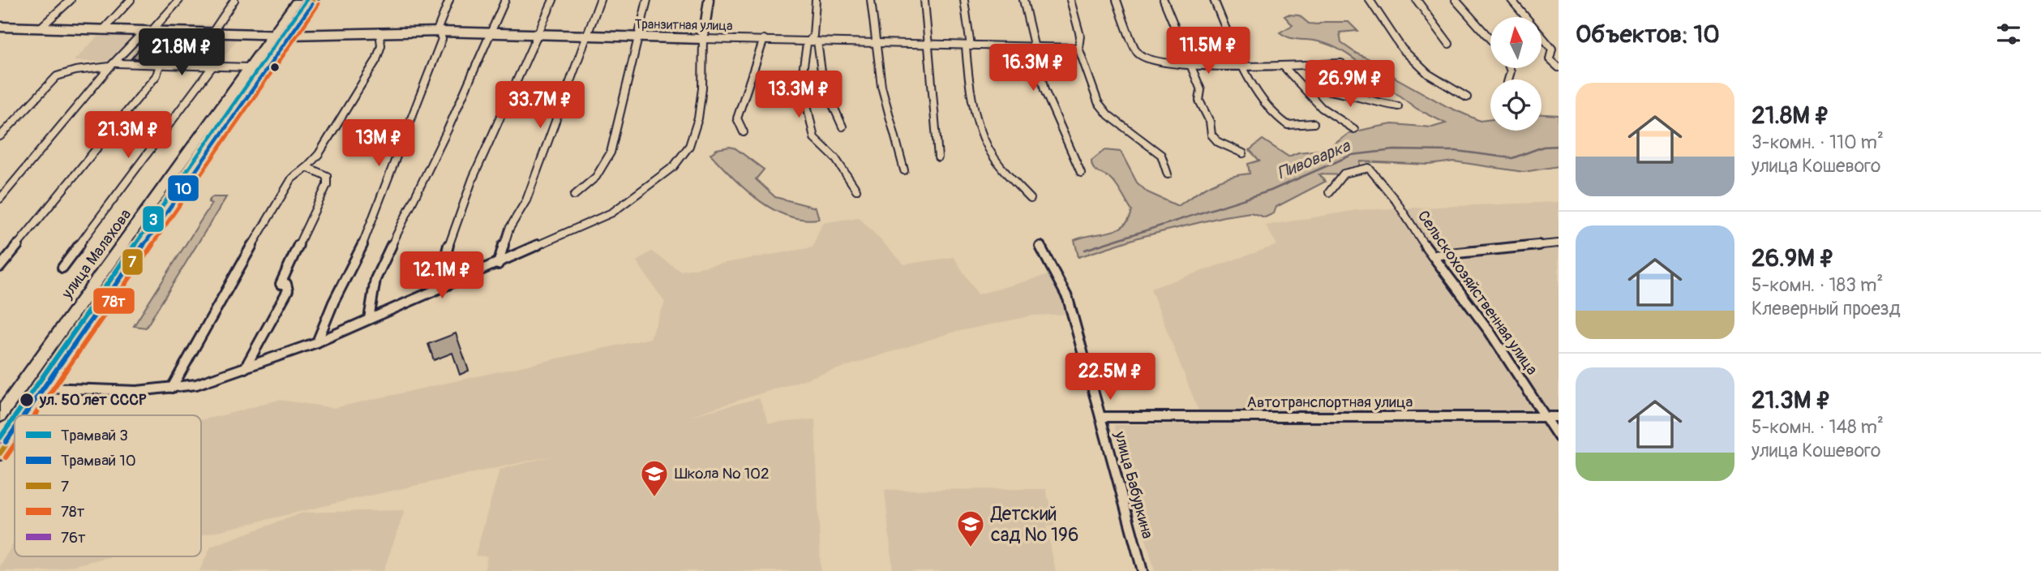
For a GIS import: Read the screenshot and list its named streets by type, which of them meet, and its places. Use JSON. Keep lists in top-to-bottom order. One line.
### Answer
{"streets":{"main road":["улица Малахова"],"street":["Транзитная улица","Сельскохозяйственная улица","Автотранспортная улица","улица Бабуркина"]},"crossings":[["Транзитная улица","улица Малахова"],["Сельскохозяйственная улица","Автотранспортная улица"],["Автотранспортная улица","улица Бабуркина"]],"water":["Пивоварка"],"places":{"other":["ул. 50 лет СССР"],"school or university":["Школа № 102","Детский сад № 196"]},"lines":["tram line 3","transit line 7","transit line 76т","tram line 10","transit line 78т"],"legend":["Трамвай 3","Трамвай 10","7","78т","76т"],"north":"top","page":{"heading":"Объектов: 10","price":["11.5M ₽","21.8M ₽","16.3M ₽","26.9M ₽","13.3M ₽","33.7M ₽","21.3M ₽","13M ₽","12.1M ₽","22.5M ₽"],"list":[{"name":"21.8M ₽","note":"3-комн. · 110 m² · улица Кошевого"},{"name":"26.9M ₽","note":"5-комн. · 183 m² · Клеверный проезд"},{"name":"21.3M ₽","note":"5-комн. · 148 m² · улица Кошевого"}]}}
